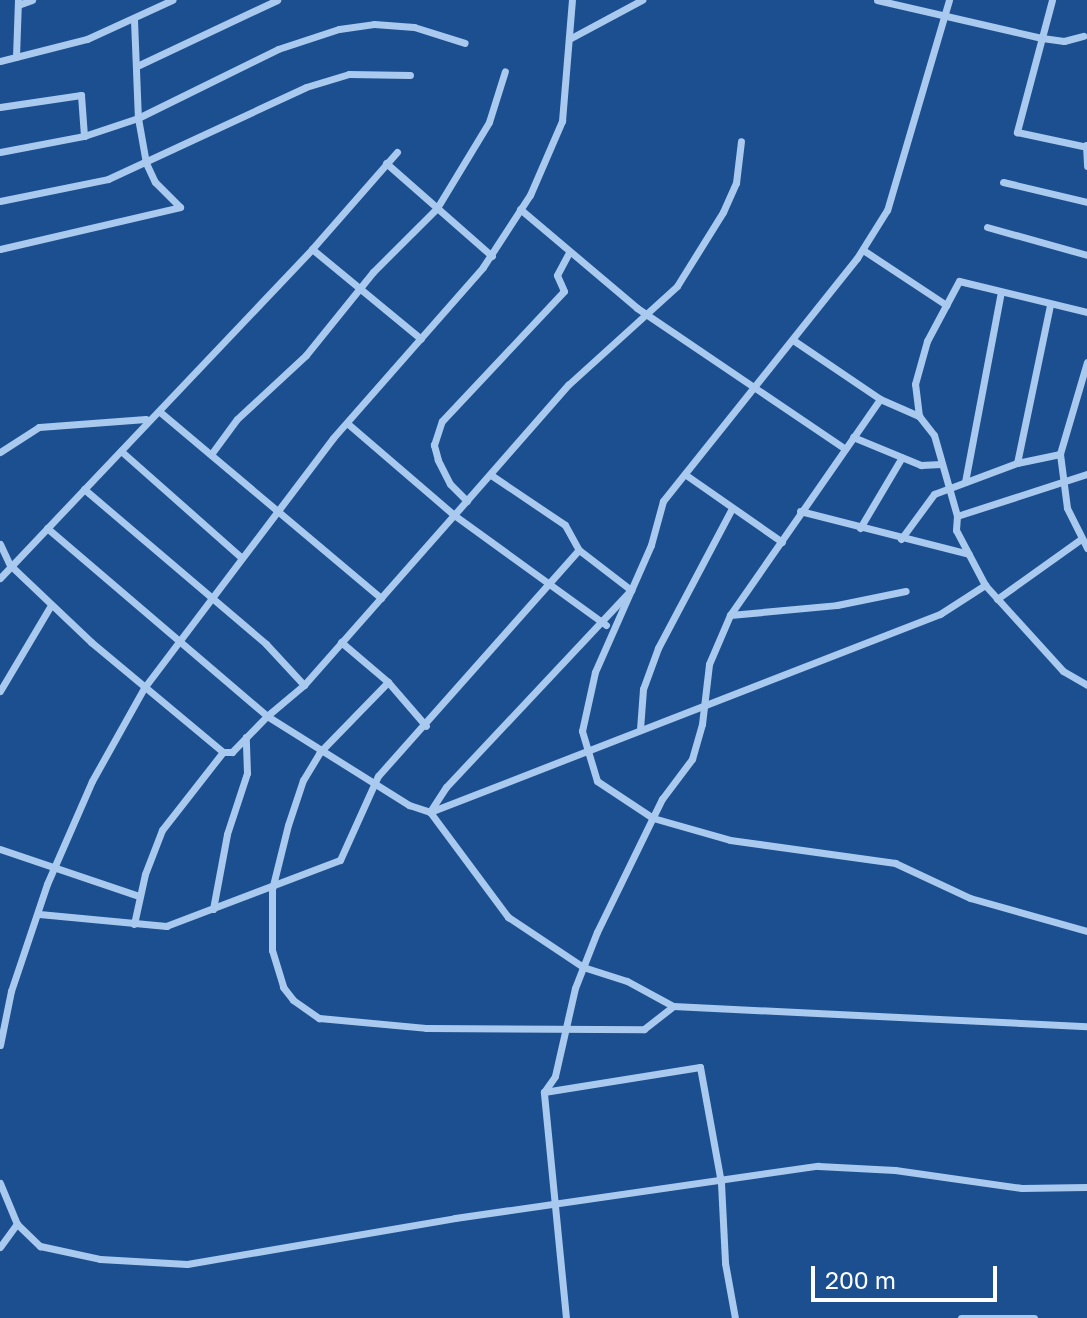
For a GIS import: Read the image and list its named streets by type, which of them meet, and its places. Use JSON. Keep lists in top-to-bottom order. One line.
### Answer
{"scale_bar":"200 m"}
